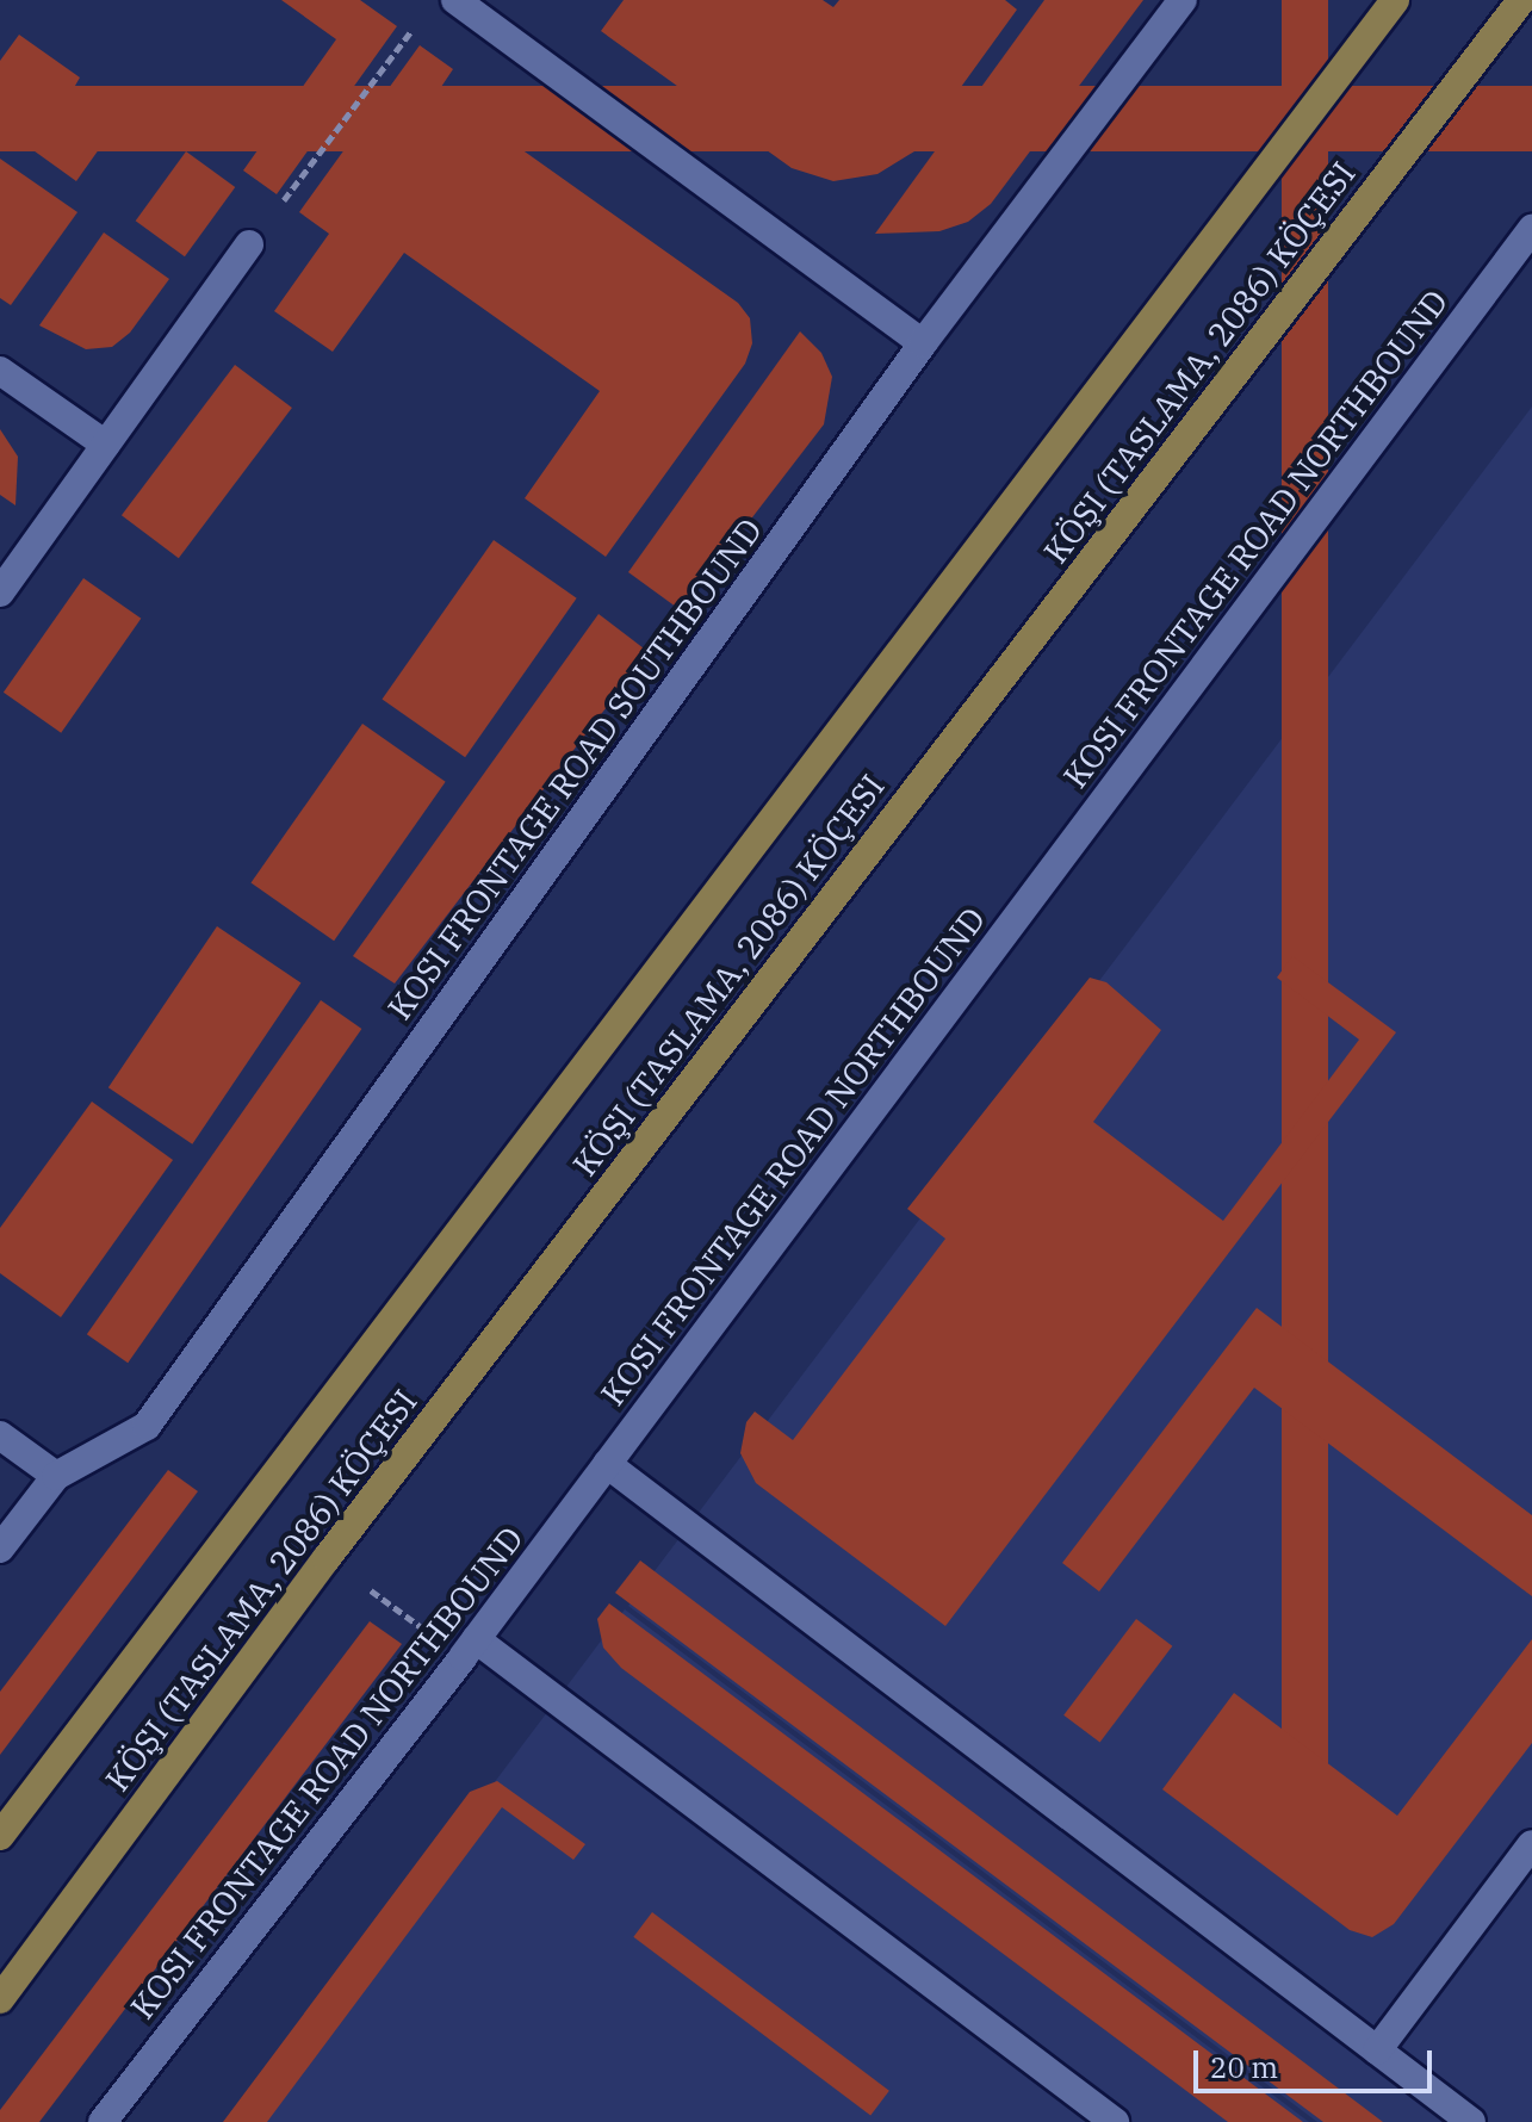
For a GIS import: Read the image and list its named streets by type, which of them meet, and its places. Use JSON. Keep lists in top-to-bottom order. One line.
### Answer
{"streets":{"main road":["KÖŞI (TASLAMA, 2086) KÖÇESI"],"street":["KOSI FRONTAGE ROAD NORTHBOUND","KOSI FRONTAGE ROAD SOUTHBOUND"]},"scale_bar":"20 m"}
